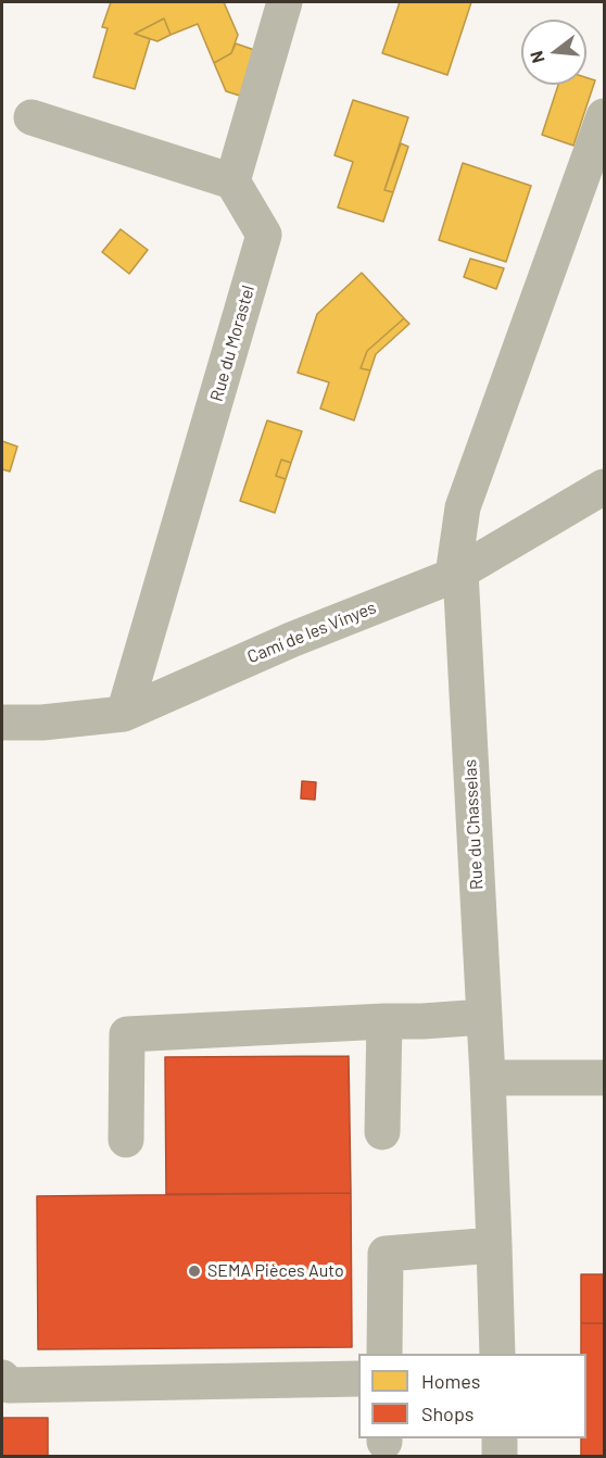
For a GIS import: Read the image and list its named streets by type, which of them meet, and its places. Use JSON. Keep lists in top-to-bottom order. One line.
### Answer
{"streets":{"street":["Rue du Morastel","Camí de les Vinyes","Rue du Chasselas"]},"crossings":[["Rue du Morastel","Camí de les Vinyes"],["Camí de les Vinyes","Rue du Chasselas"]],"places":["SEMA Pièces Auto"],"legend":["Homes","Shops"],"north":"left"}
